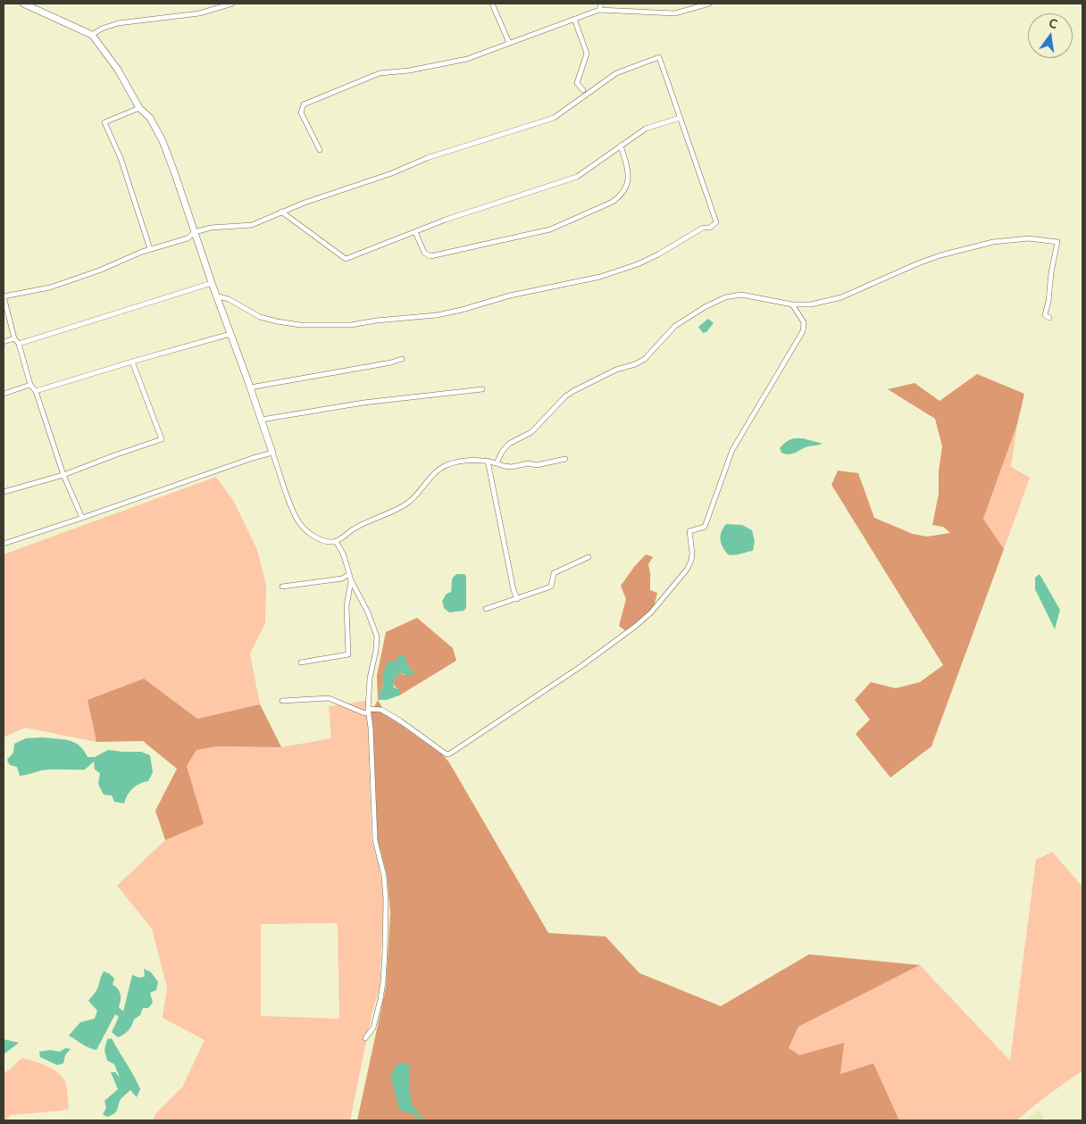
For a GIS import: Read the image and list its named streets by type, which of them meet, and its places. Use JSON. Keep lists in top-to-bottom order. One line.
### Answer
{"north":"top"}
